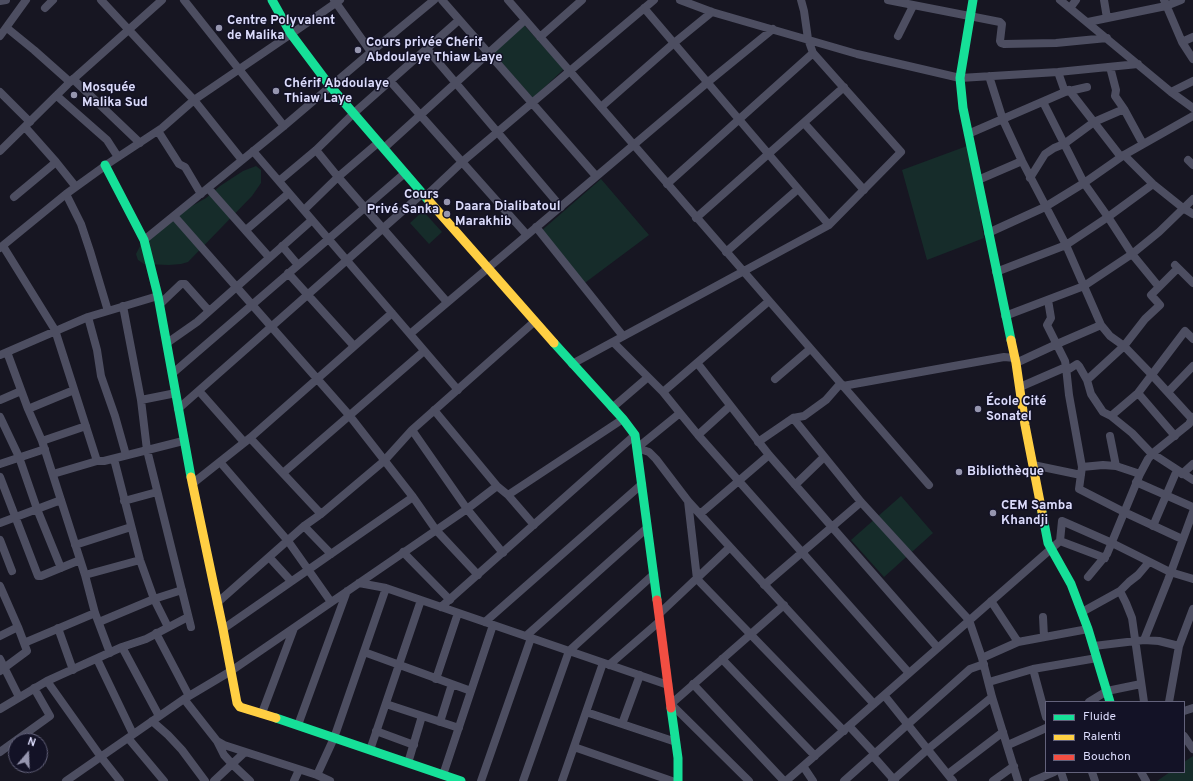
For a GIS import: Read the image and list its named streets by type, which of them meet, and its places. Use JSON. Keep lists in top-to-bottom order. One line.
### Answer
{"places":["Centre Polyvalent de Malika","Cours privée Chérif Abdoulaye Thiaw Laye","Chérif Abdoulaye Thiaw Laye","Mosquée Malika Sud","Cours Privé Sanka","Daara Dialibatoul Marakhib","École Cité Sonatel","Bibliothèque","CEM Samba Khandji"],"legend":["Fluide","Ralenti","Bouchon"],"north":"top"}
